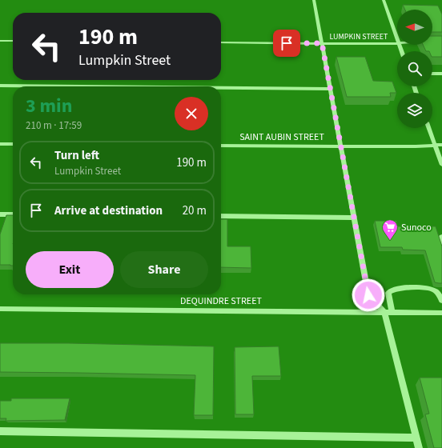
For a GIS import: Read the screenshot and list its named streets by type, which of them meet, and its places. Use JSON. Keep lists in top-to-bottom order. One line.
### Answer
{"streets":{"street":["LUMPKIN STREET","SAINT AUBIN STREET","DEQUINDRE STREET"]},"places":{"supermarket":["Sunoco"]},"north":"left","page":{"turn":["190 m","Lumpkin Street"],"heading":["3 min","210 m · 17:59"],"list":[{"name":"Turn left","note":"Lumpkin Street","value":"190 m"},{"name":"Arrive at destination","value":"20 m"}],"buttons":["Exit","Share"]}}
